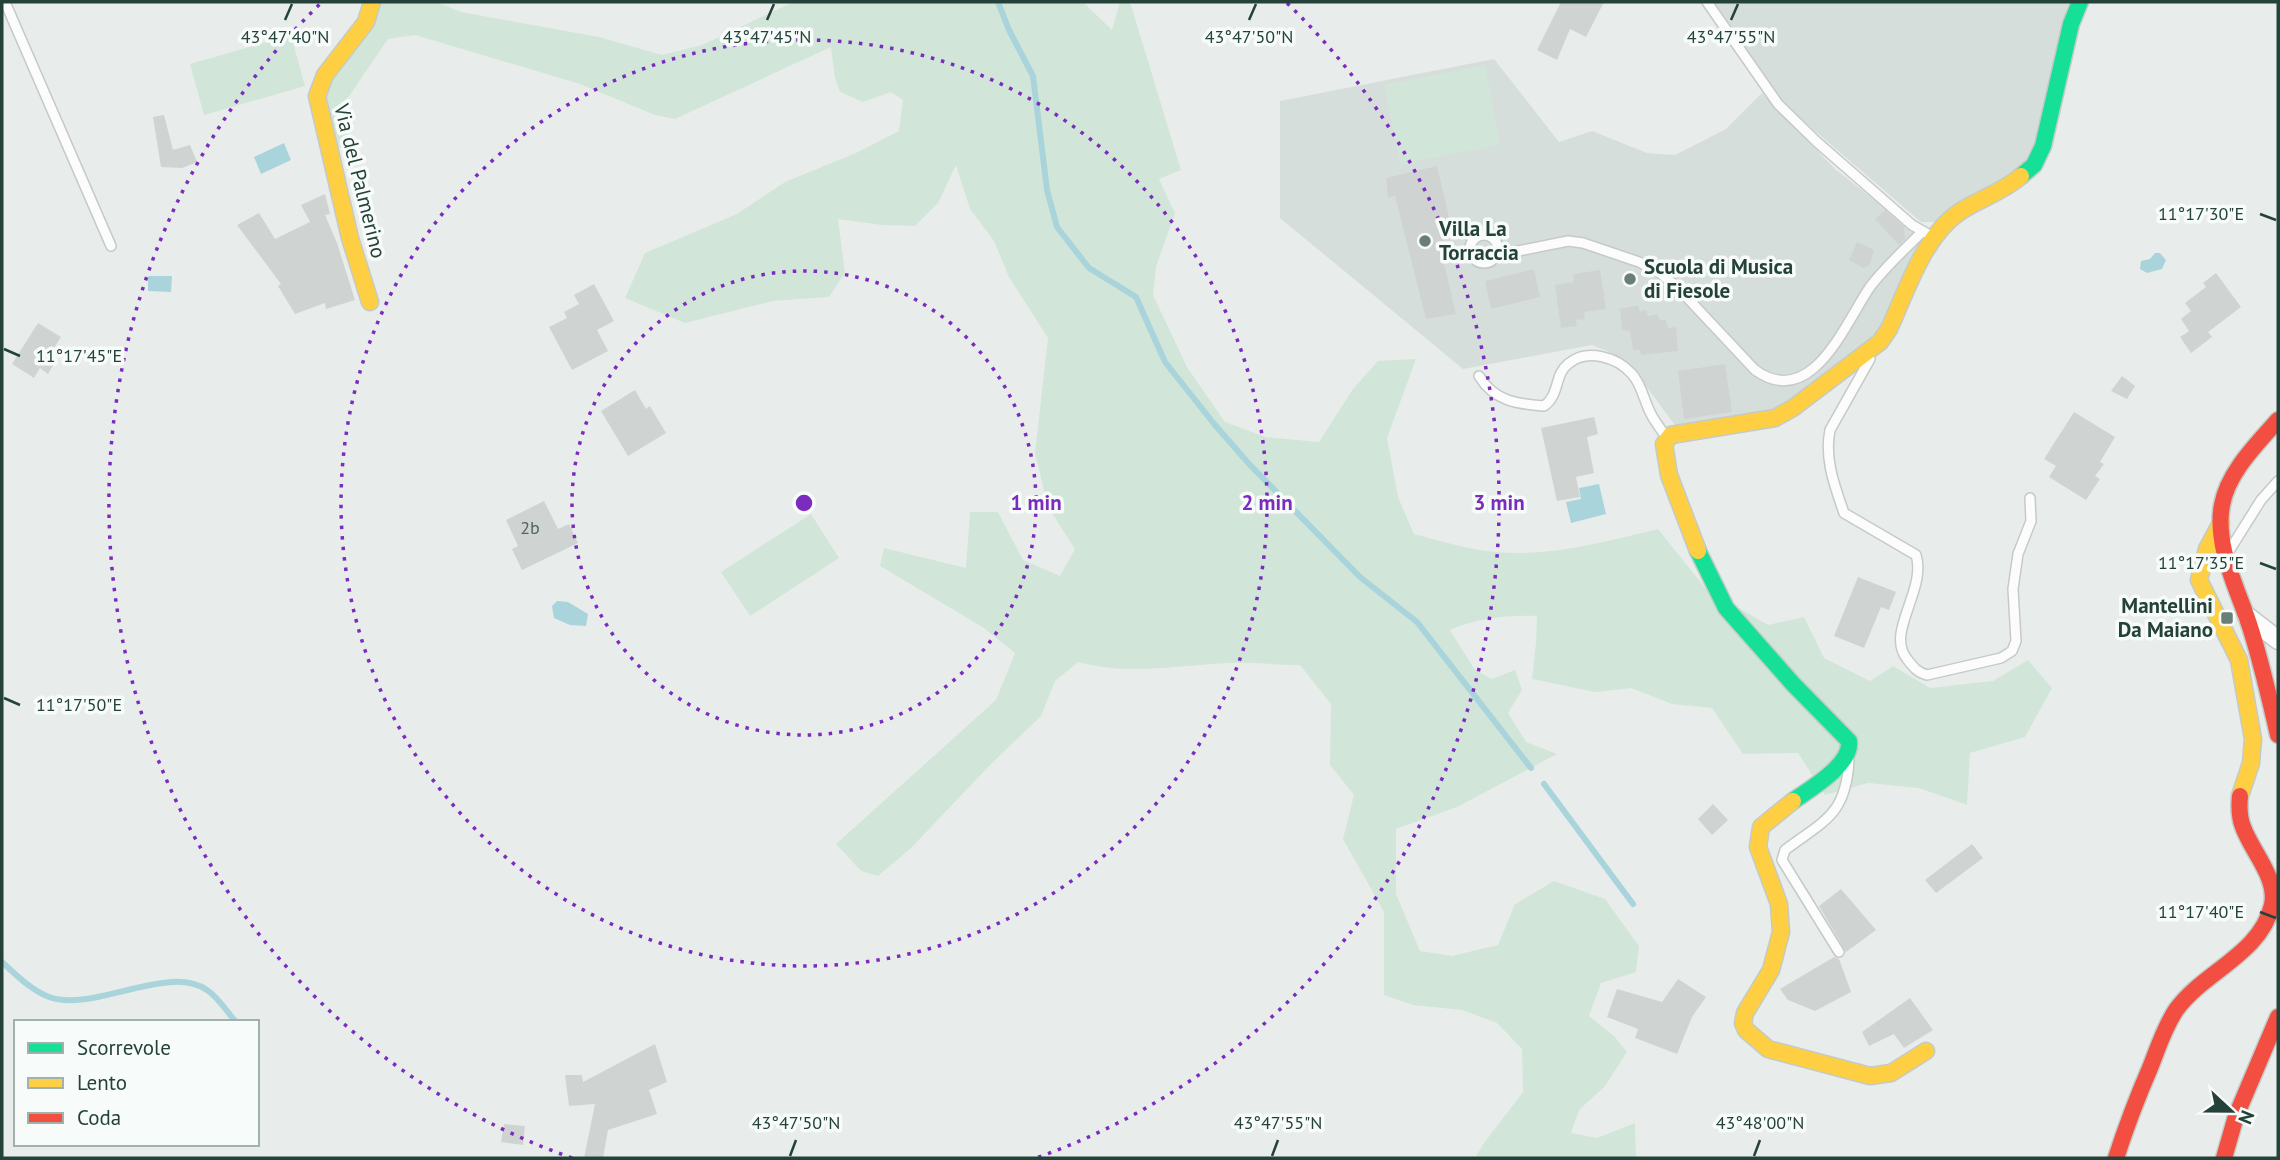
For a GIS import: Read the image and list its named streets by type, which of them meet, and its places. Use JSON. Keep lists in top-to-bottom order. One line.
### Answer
{"streets":{"street":["Via del Palmerino"]},"places":{"other":["Villa La Torraccia","Scuola di Musica di Fiesole"],"transit":["Mantellini Da Maiano"]},"house_numbers":["2b"],"legend":["Scorrevole","Lento","Coda"],"north":"right","coordinates":["43°47'40\"N","43°47'45\"N","43°47'50\"N","43°47'55\"N","11°17'30\"E","11°17'45\"E","11°17'35\"E","11°17'50\"E","11°17'40\"E","43°48'00\"N"],"rings":["1 min","2 min","3 min"]}
